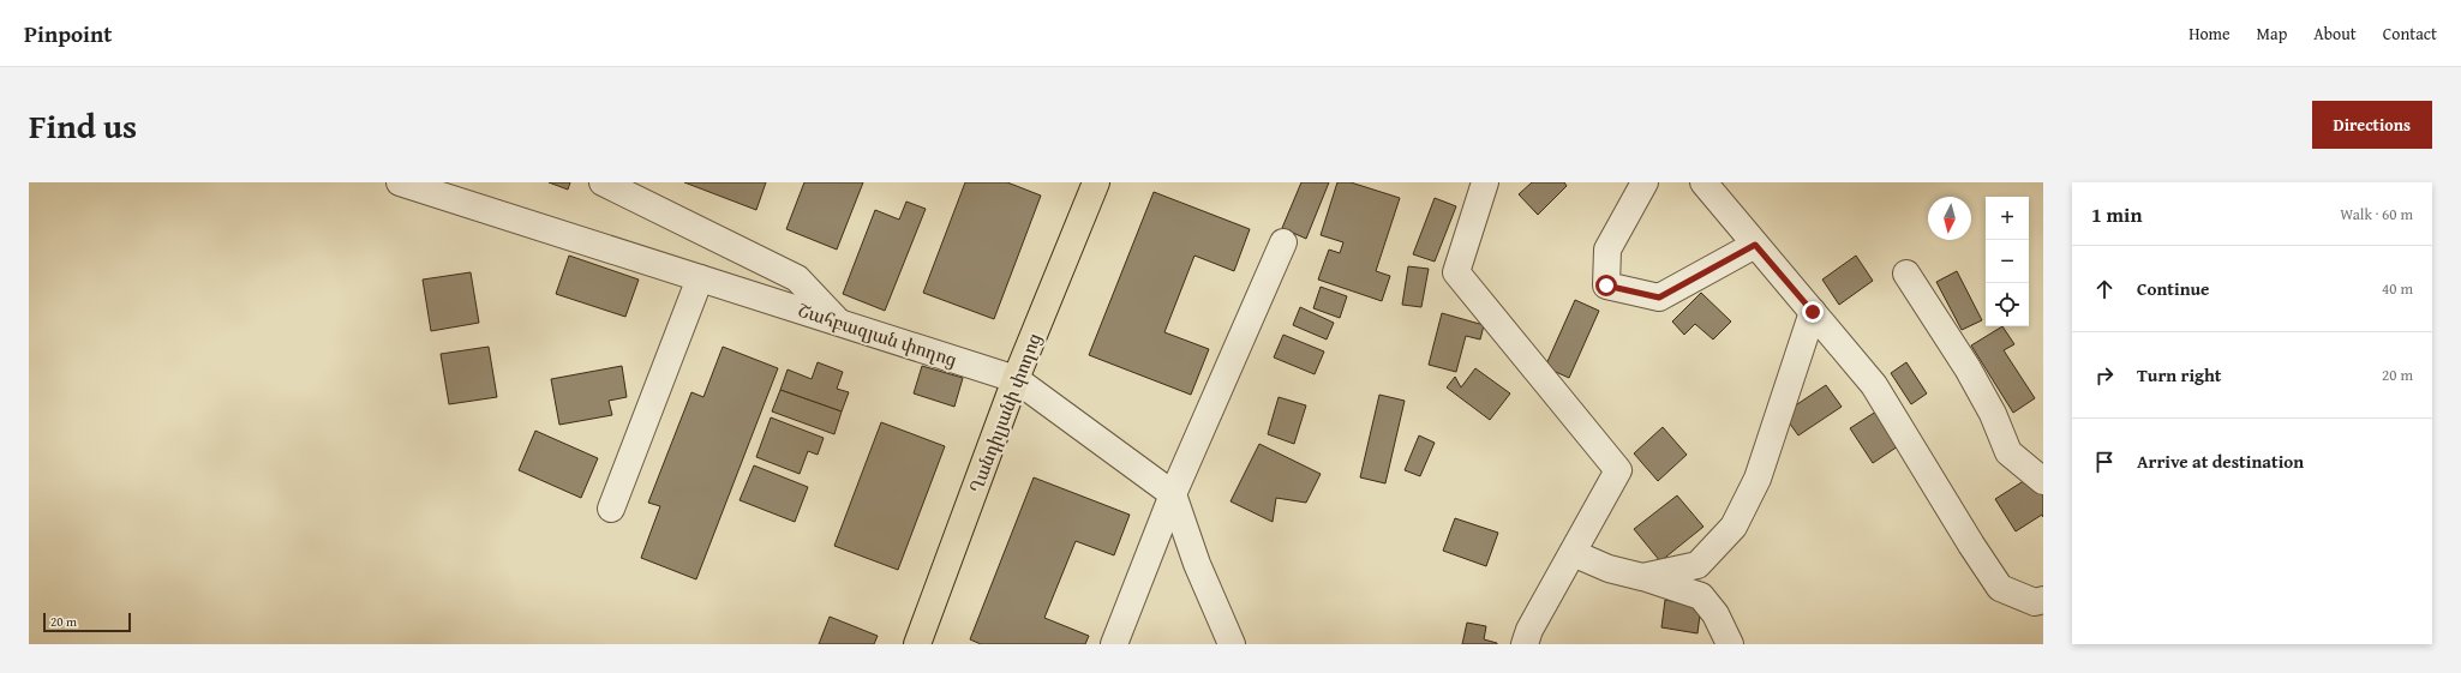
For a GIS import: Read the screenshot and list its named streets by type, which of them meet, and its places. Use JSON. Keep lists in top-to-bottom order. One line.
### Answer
{"streets":{"main road":["Ղանդիլյանի փողոց"],"street":["Շահբազյան փողոց"]},"crossings":[["Շահբազյան փողոց","Ղանդիլյանի փողոց"]],"scale_bar":"20 m","north":"bottom","page":{"header":"Pinpoint","nav":["Home","Map","About","Contact"],"title":"Find us","buttons":"Directions","heading":["1 min","Walk · 60 m"],"map_buttons":["+","−"],"list":[["Continue","40 m"],["Turn right","20 m"],"Arrive at destination"],"scale":"20 m"}}
